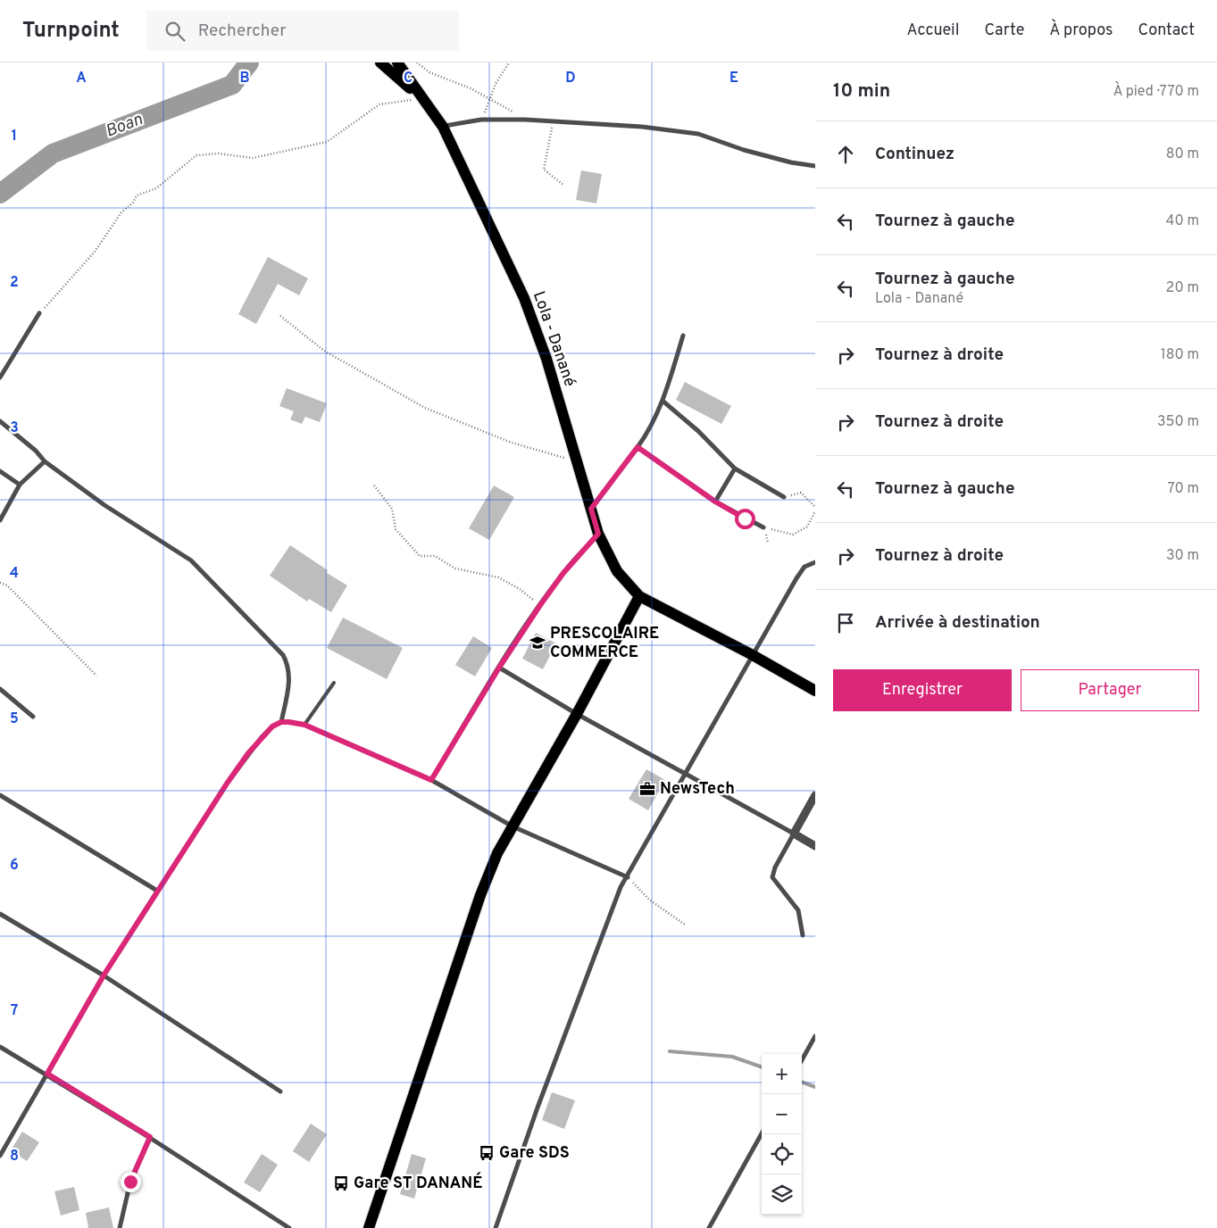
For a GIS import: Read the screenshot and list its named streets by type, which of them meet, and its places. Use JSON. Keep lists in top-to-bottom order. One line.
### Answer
{"streets":{"main road":["Lola - Danané"]},"water":["Boan"],"places":{"school or university":["PRESCOLAIRE COMMERCE"],"office":["NewsTech"],"bus stop":["Gare SDS","Gare ST DANANÉ"]},"page":{"header":"Turnpoint","search":"Rechercher","nav":["Accueil","Carte","À propos","Contact"],"heading":["10 min","À pied · 770 m"],"list":[["Continuez","80 m"],["Tournez à gauche","40 m"],["Tournez à gauche","Lola - Danané","20 m"],["Tournez à droite","180 m"],["Tournez à droite","350 m"],["Tournez à gauche","70 m"],["Tournez à droite","30 m"],"Arrivée à destination"],"buttons":["Enregistrer","Partager"],"map_buttons":["+","−"]},"grid":{"columns":["A","B","C","D","E"],"rows":["1","2","3","4","5","6","7","8"]}}
